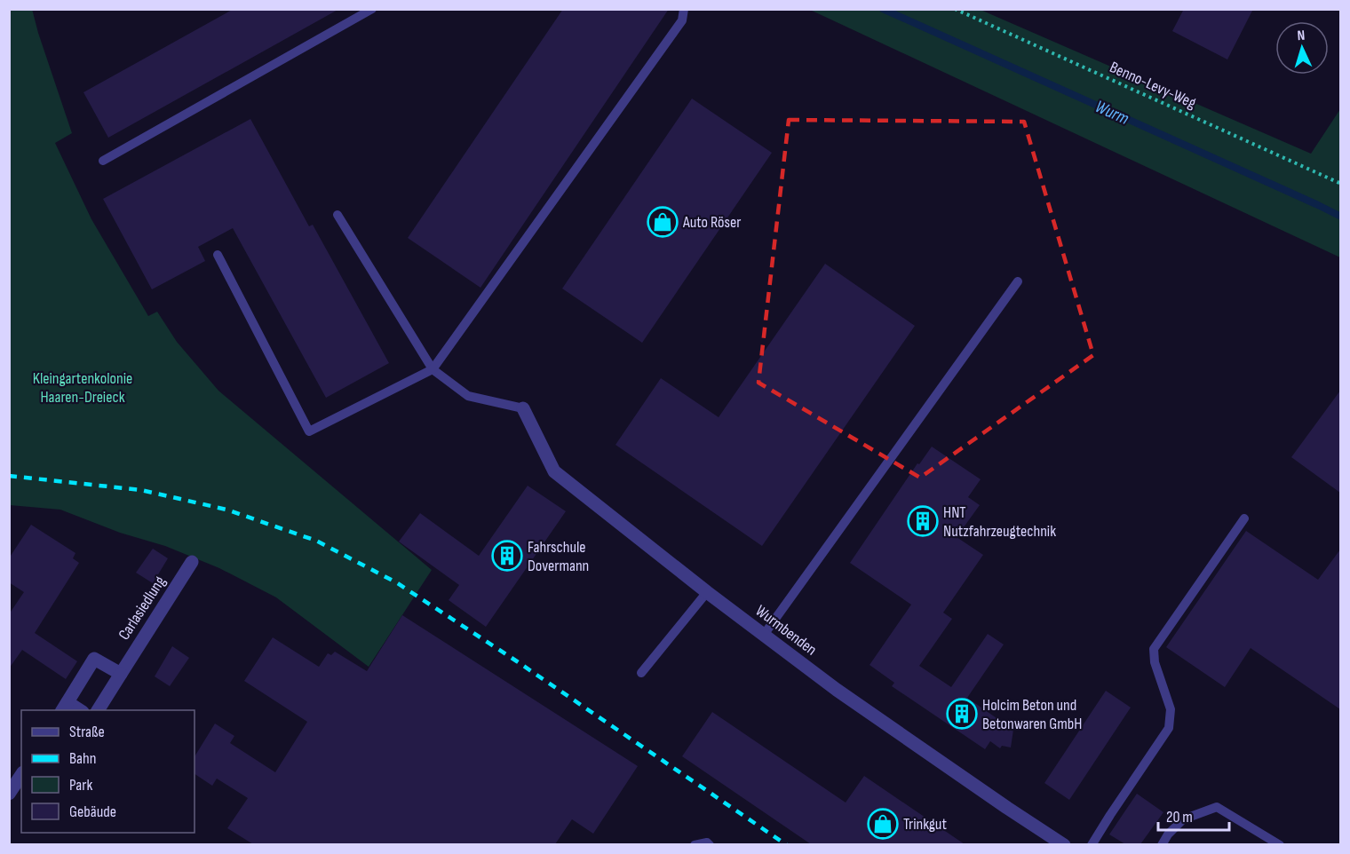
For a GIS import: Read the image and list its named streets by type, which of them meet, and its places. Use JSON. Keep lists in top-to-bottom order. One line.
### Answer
{"streets":{"street":["Carlasiedlung","Wurmbenden"],"path":["Benno-Levy-Weg"]},"water":["Wurm"],"parks":["Kleingartenkolonie Haaren-Dreieck"],"places":{"shop":["Auto Röser","Trinkgut"],"building":["HNT Nutzfahrzeugtechnik","Fahrschule Dovermann","Holcim Beton und Betonwaren GmbH"]},"legend":["Straße","Bahn","Park","Gebäude"],"scale_bar":"20 m","north":"top"}
